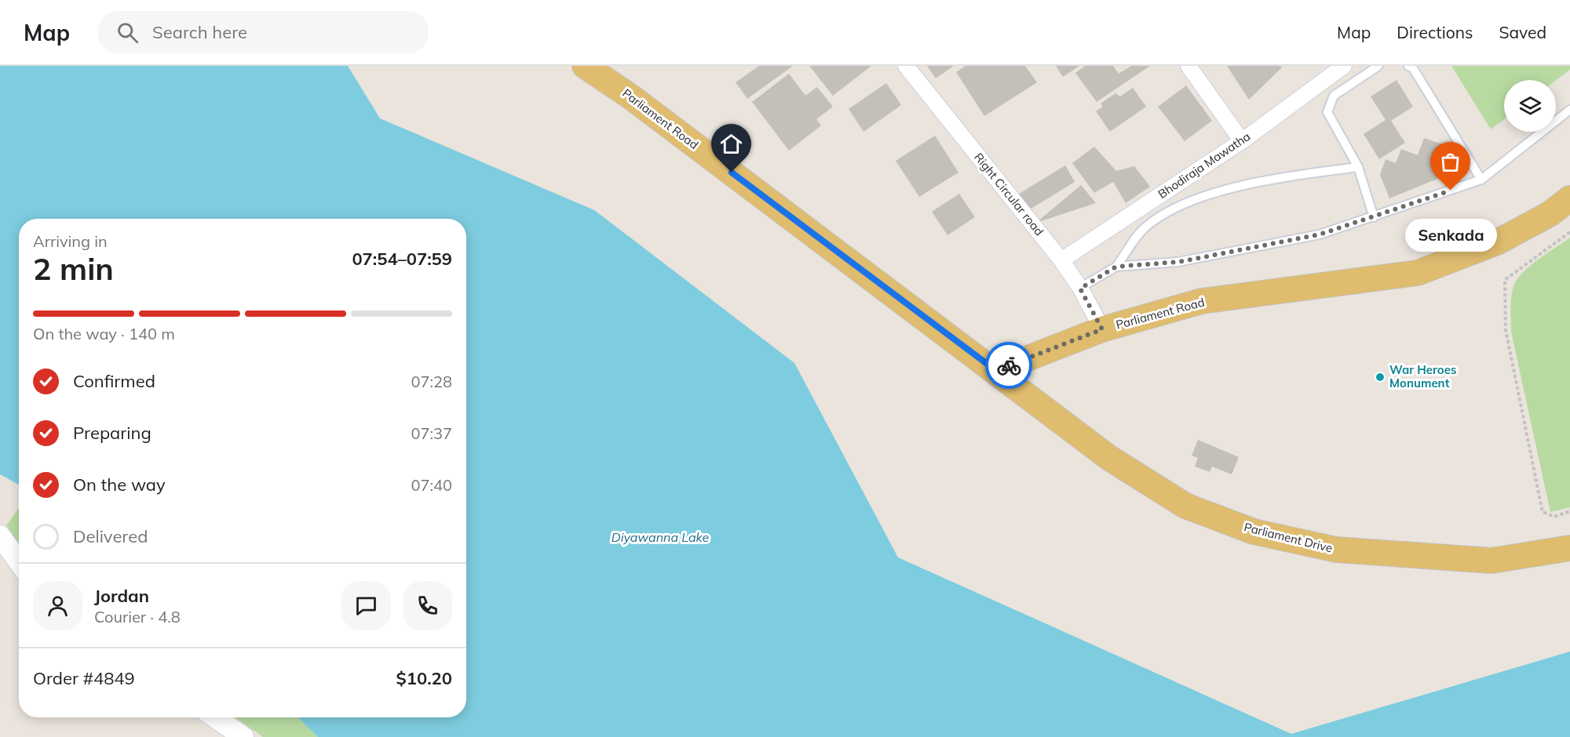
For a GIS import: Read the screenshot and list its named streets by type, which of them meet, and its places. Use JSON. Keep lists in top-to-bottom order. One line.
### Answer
{"streets":{"main road":["Parliament Road","Parliament Drive"],"street":["Bhodiraja Mawatha","Right Circular road"]},"crossings":[["Parliament Road","Right Circular road"],["Parliament Road","Parliament Drive"],["Bhodiraja Mawatha","Right Circular road"]],"water":["Diyawanna Lake"],"places":["Senkada","War Heroes Monument"],"page":{"header":"Map","search":"Search here","nav":["Map","Directions","Saved"],"bubble":"Senkada","heading":["2 min","Arriving in","07:54–07:59"],"panel":["Jordan","Courier · 4.8","Order #4849","$10.20"],"bar":"On the way · 140 m","list":[["Confirmed","07:28"],["Preparing","07:37"],["On the way","07:40"],"Delivered"]}}
